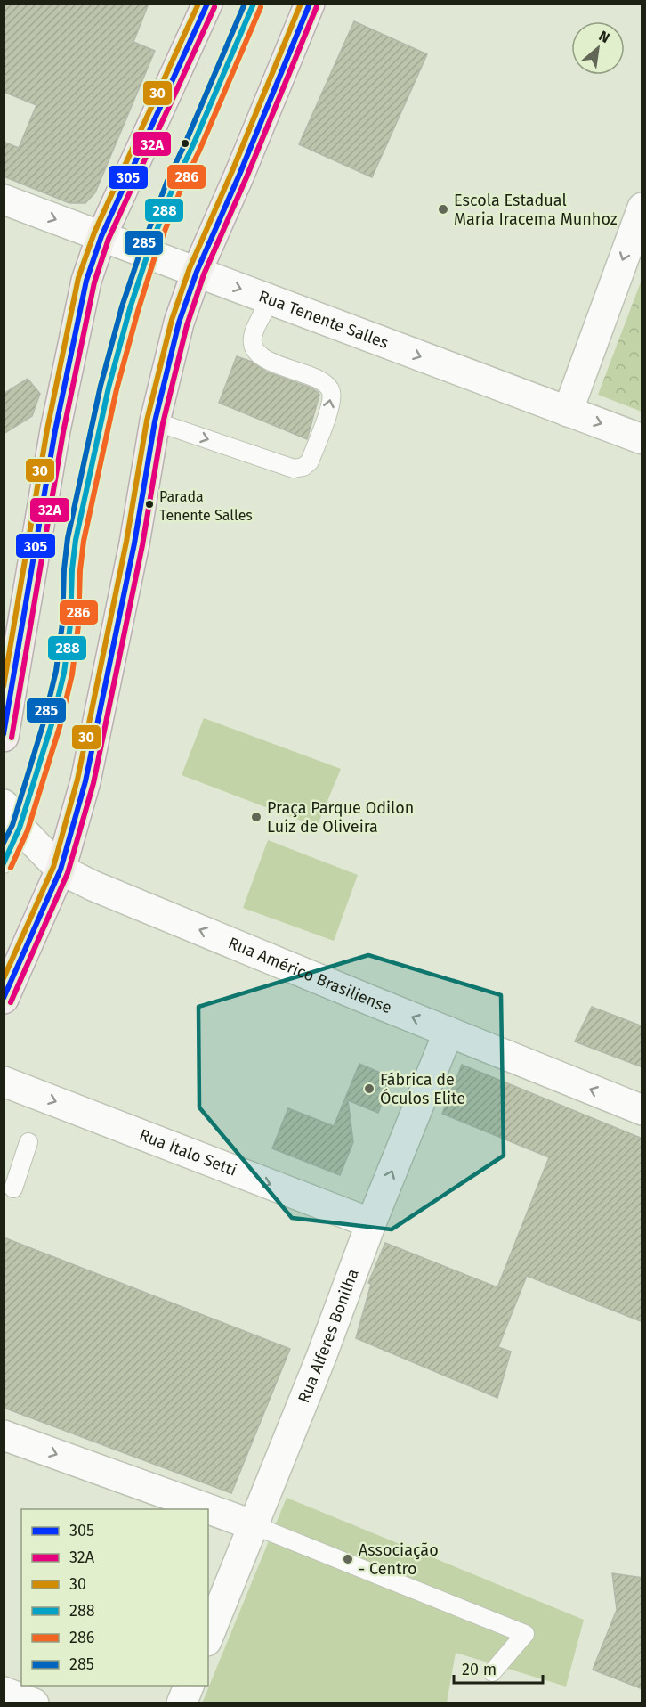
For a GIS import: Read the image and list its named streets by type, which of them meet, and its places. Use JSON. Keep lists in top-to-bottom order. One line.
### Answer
{"streets":{"street":["Rua Tenente Salles","Rua Américo Brasiliense","Rua Ítalo Setti","Rua Alferes Bonilha"]},"crossings":[["Rua Américo Brasiliense","Rua Alferes Bonilha"],["Rua Ítalo Setti","Rua Alferes Bonilha"]],"one_way":["Rua Tenente Salles","Rua Américo Brasiliense","Rua Ítalo Setti"],"places":["Escola Estadual Maria Iracema Munhoz","Parada Tenente Salles","Praça Parque Odilon Luiz de Oliveira","Fábrica de Óculos Elite","Associação - Centro"],"lines":["transit line 305","transit line 30","transit line 288","transit line 285","transit line 32A","transit line 286"],"legend":["305","32A","30","288","286","285"],"scale_bar":"20 m","north":"top right"}
